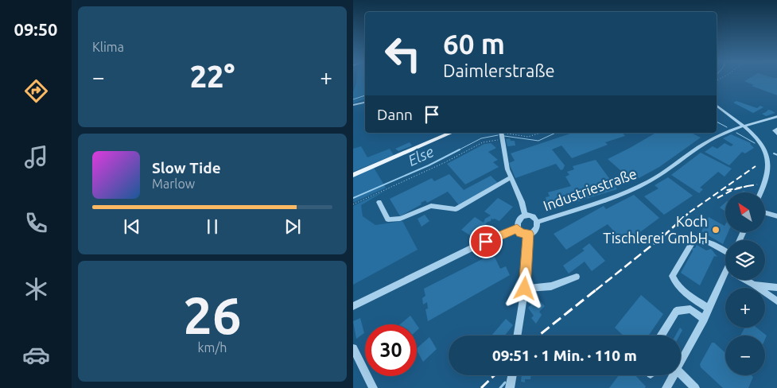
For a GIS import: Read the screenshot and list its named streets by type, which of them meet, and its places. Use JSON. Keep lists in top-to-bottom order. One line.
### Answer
{"streets":{"street":["Industriestraße"]},"water":["Else"],"places":["Koch Tischlerei GmbH"],"north":"top left","page":{"tabs":"09:50","tile":["Klima",["26","km/h"]],"turn":["60 m","Daimlerstraße"],"heat":["−","22°","+"],"then":"Dann","song":["Slow Tide","Marlow"],"map_buttons":["+","−"],"limit":"30","trip":"09:51 · 1 Min. · 110 m"}}
